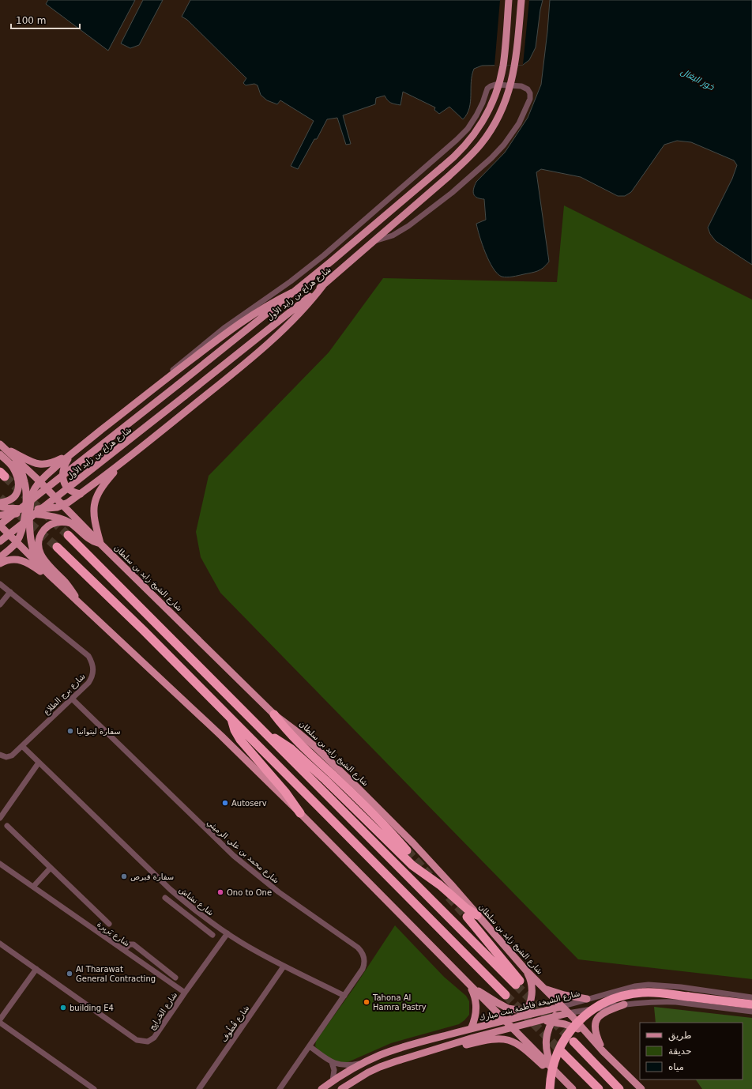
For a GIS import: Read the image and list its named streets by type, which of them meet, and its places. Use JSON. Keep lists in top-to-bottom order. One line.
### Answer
{"streets":{"main road":["شارع هزاع بن زايد الأول","شارع الشيخ زايد بن سلطان","شارع الشيخة فاطمة بنت مبارك"],"street":["شارع برج الطلاع","شارع محمد بن علي الرميثي","شارع نشاش","شارع يَريِرة","شارع الخَرايِج","شارع قُطُوف"]},"crossings":[["شارع الشيخ زايد بن سلطان","شارع الشيخة فاطمة بنت مبارك"],["شارع برج الطلاع","شارع محمد بن علي الرميثي"],["شارع برج الطلاع","شارع نشاش"],["شارع محمد بن علي الرميثي","شارع نشاش"],["شارع نشاش","شارع الخَرايِج"],["شارع نشاش","شارع قُطُوف"],["شارع يَريِرة","شارع الخَرايِج"]],"water":["خور البغال"],"places":["سفارة ليتوانيا","Autoserv","سفارة قبرص","Ono to One","Al Tharawat General Contracting","Tahona Al Hamra Pastry","building E4"],"legend":["طريق","حديقة","مياه"],"scale_bar":"100 m"}
